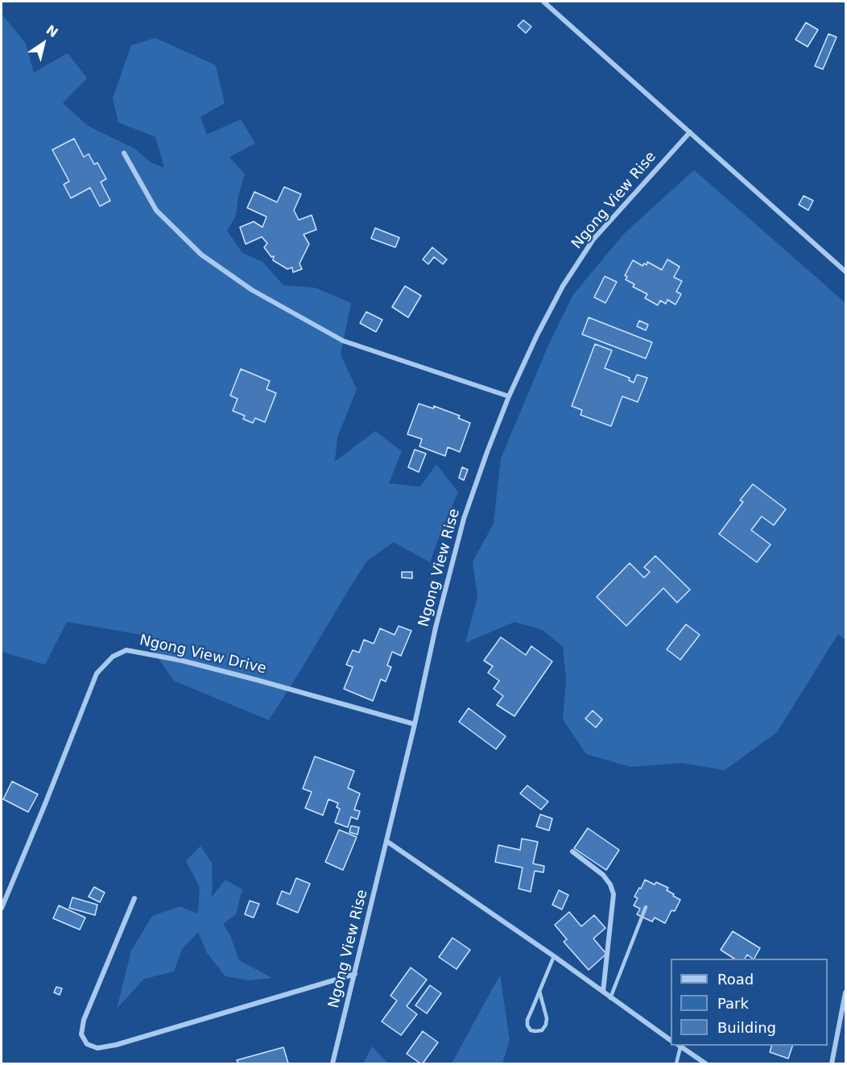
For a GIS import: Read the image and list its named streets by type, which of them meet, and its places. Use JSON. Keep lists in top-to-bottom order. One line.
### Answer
{"streets":{"street":["Ngong View Rise","Ngong View Drive"]},"crossings":[["Ngong View Rise","Ngong View Drive"]],"legend":["Road","Park","Building"],"north":"top right"}
